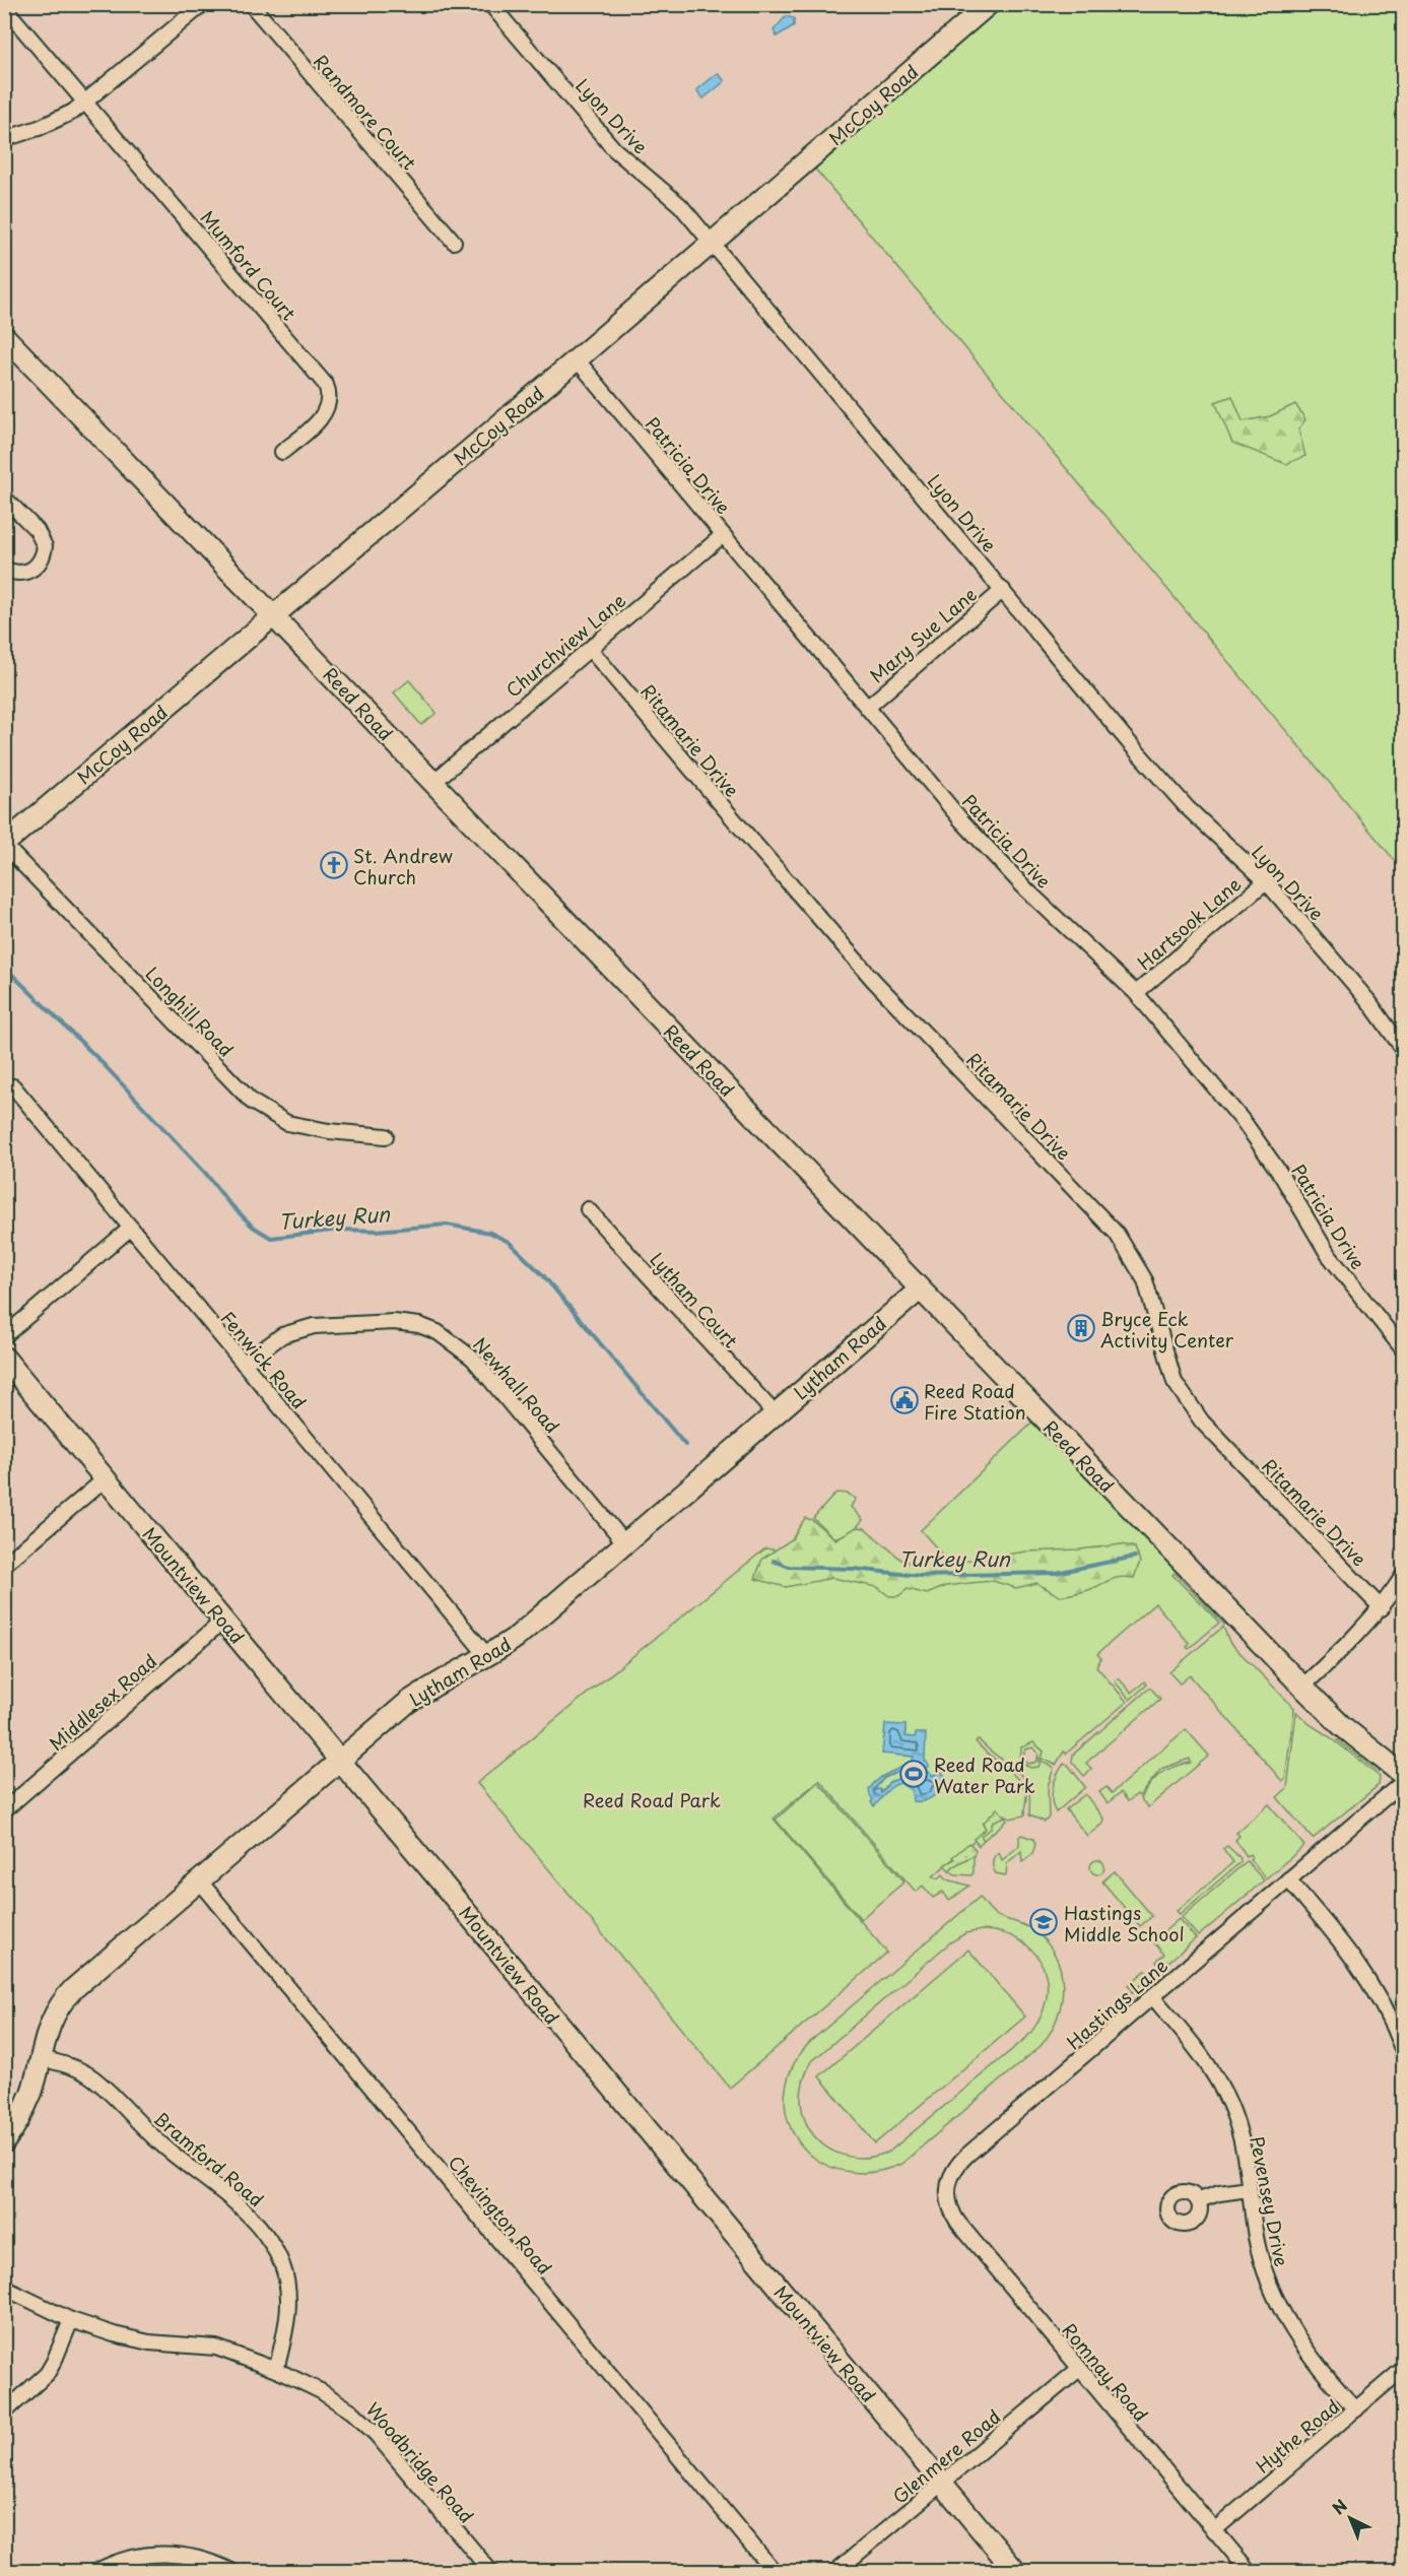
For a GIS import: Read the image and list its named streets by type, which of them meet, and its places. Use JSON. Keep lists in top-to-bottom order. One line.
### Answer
{"streets":{"main road":["McCoy Road","Reed Road","Lytham Road","Mountview Road"],"street":["Randmore Court","Lyon Drive","Mumford Court","Patricia Drive","Mary Sue Lane","Churchview Lane","Ritamarie Drive","Hartsook Lane","Longhill Road","Lytham Court","Fenwick Road","Newhall Road","Middlesex Road","Hastings Lane","Bramford Road","Pevensey Drive","Chevington Road","Romnay Road","Hythe Road","Glenmere Road","Woodbridge Road"]},"crossings":[["McCoy Road","Lyon Drive"],["McCoy Road","Patricia Drive"],["McCoy Road","Reed Road"],["McCoy Road","Longhill Road"],["Lyon Drive","Mary Sue Lane"],["Lyon Drive","Hartsook Lane"],["Patricia Drive","Mary Sue Lane"],["Patricia Drive","Churchview Lane"],["Patricia Drive","Hartsook Lane"],["Churchview Lane","Reed Road"],["Churchview Lane","Ritamarie Drive"],["Reed Road","Lytham Road"],["Lytham Court","Lytham Road"],["Lytham Road","Fenwick Road"],["Lytham Road","Newhall Road"],["Lytham Road","Mountview Road"],["Lytham Road","Bramford Road"],["Lytham Road","Chevington Road"],["Fenwick Road","Newhall Road"],["Mountview Road","Middlesex Road"],["Mountview Road","Glenmere Road"],["Hastings Lane","Pevensey Drive"],["Hastings Lane","Romnay Road"],["Bramford Road","Woodbridge Road"],["Pevensey Drive","Hythe Road"],["Romnay Road","Hythe Road"],["Romnay Road","Glenmere Road"]],"water":["Turkey Run"],"parks":["Reed Road Park"],"places":{"church":["St. Andrew Church"],"building":["Bryce Eck Activity Center"],"public building":["Reed Road Fire Station"],"sports":["Reed Road Water Park"],"school or university":["Hastings Middle School"]},"north":"top left"}
